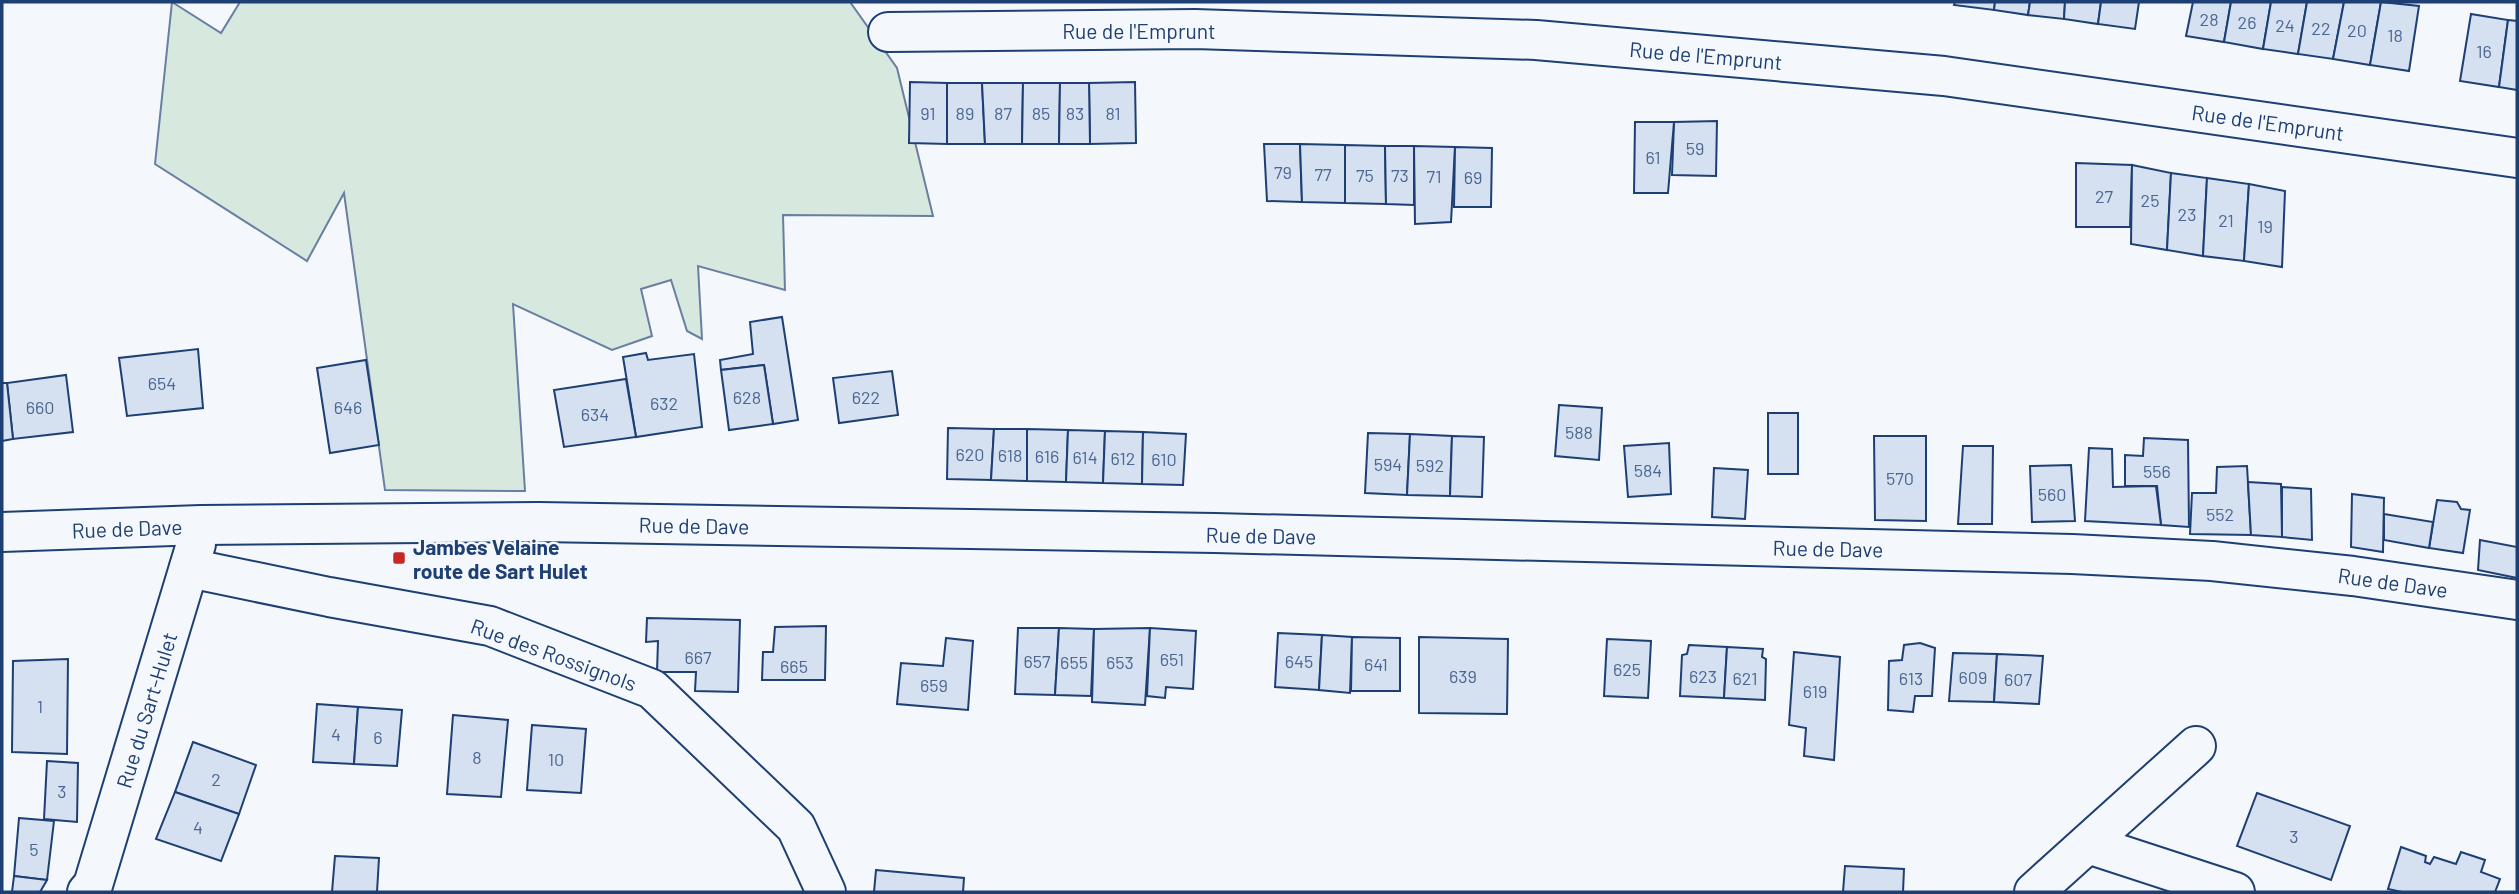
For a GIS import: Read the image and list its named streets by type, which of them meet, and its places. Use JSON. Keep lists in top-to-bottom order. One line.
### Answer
{"streets":{"street":["Rue de l'Emprunt","Rue de Dave","Rue des Rossignols","Rue du Sart-Hulet"]},"crossings":[["Rue de Dave","Rue du Sart-Hulet"],["Rue des Rossignols","Rue du Sart-Hulet"]],"places":{"transit":["Jambes Velaine route de Sart Hulet"]},"house_numbers":["28","26","24","22","20","18","16","91","89","87","85","83","81","59","61","79","77","75","73","71","69","27","25","23","21","19","654","628","622","632","660","646","634","588","620","618","616","614","612","610","594","592","584","556","570","560","552","667","651","657","645","655","653","641","665","625","639","623","609","621","613","607","659","619","1","4","6","8","10","2","3","4","3","5"]}
